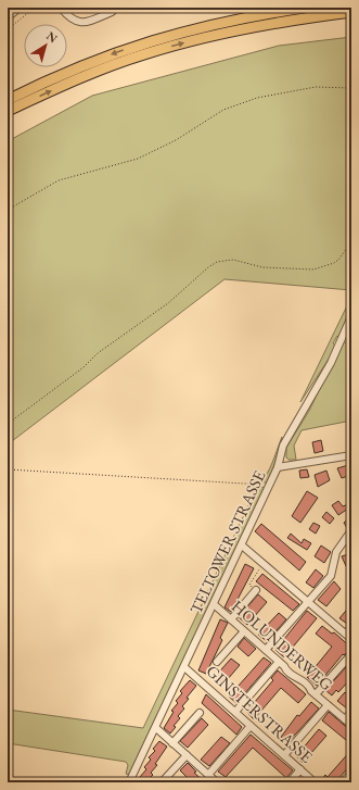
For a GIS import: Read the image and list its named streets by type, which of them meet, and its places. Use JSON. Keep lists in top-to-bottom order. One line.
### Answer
{"streets":{"street":["TELTOWER STRASSE","HOLUNDERWEG","GINSTERSTRASSE"]},"crossings":[["TELTOWER STRASSE","HOLUNDERWEG"],["TELTOWER STRASSE","GINSTERSTRASSE"]],"north":"top right"}
